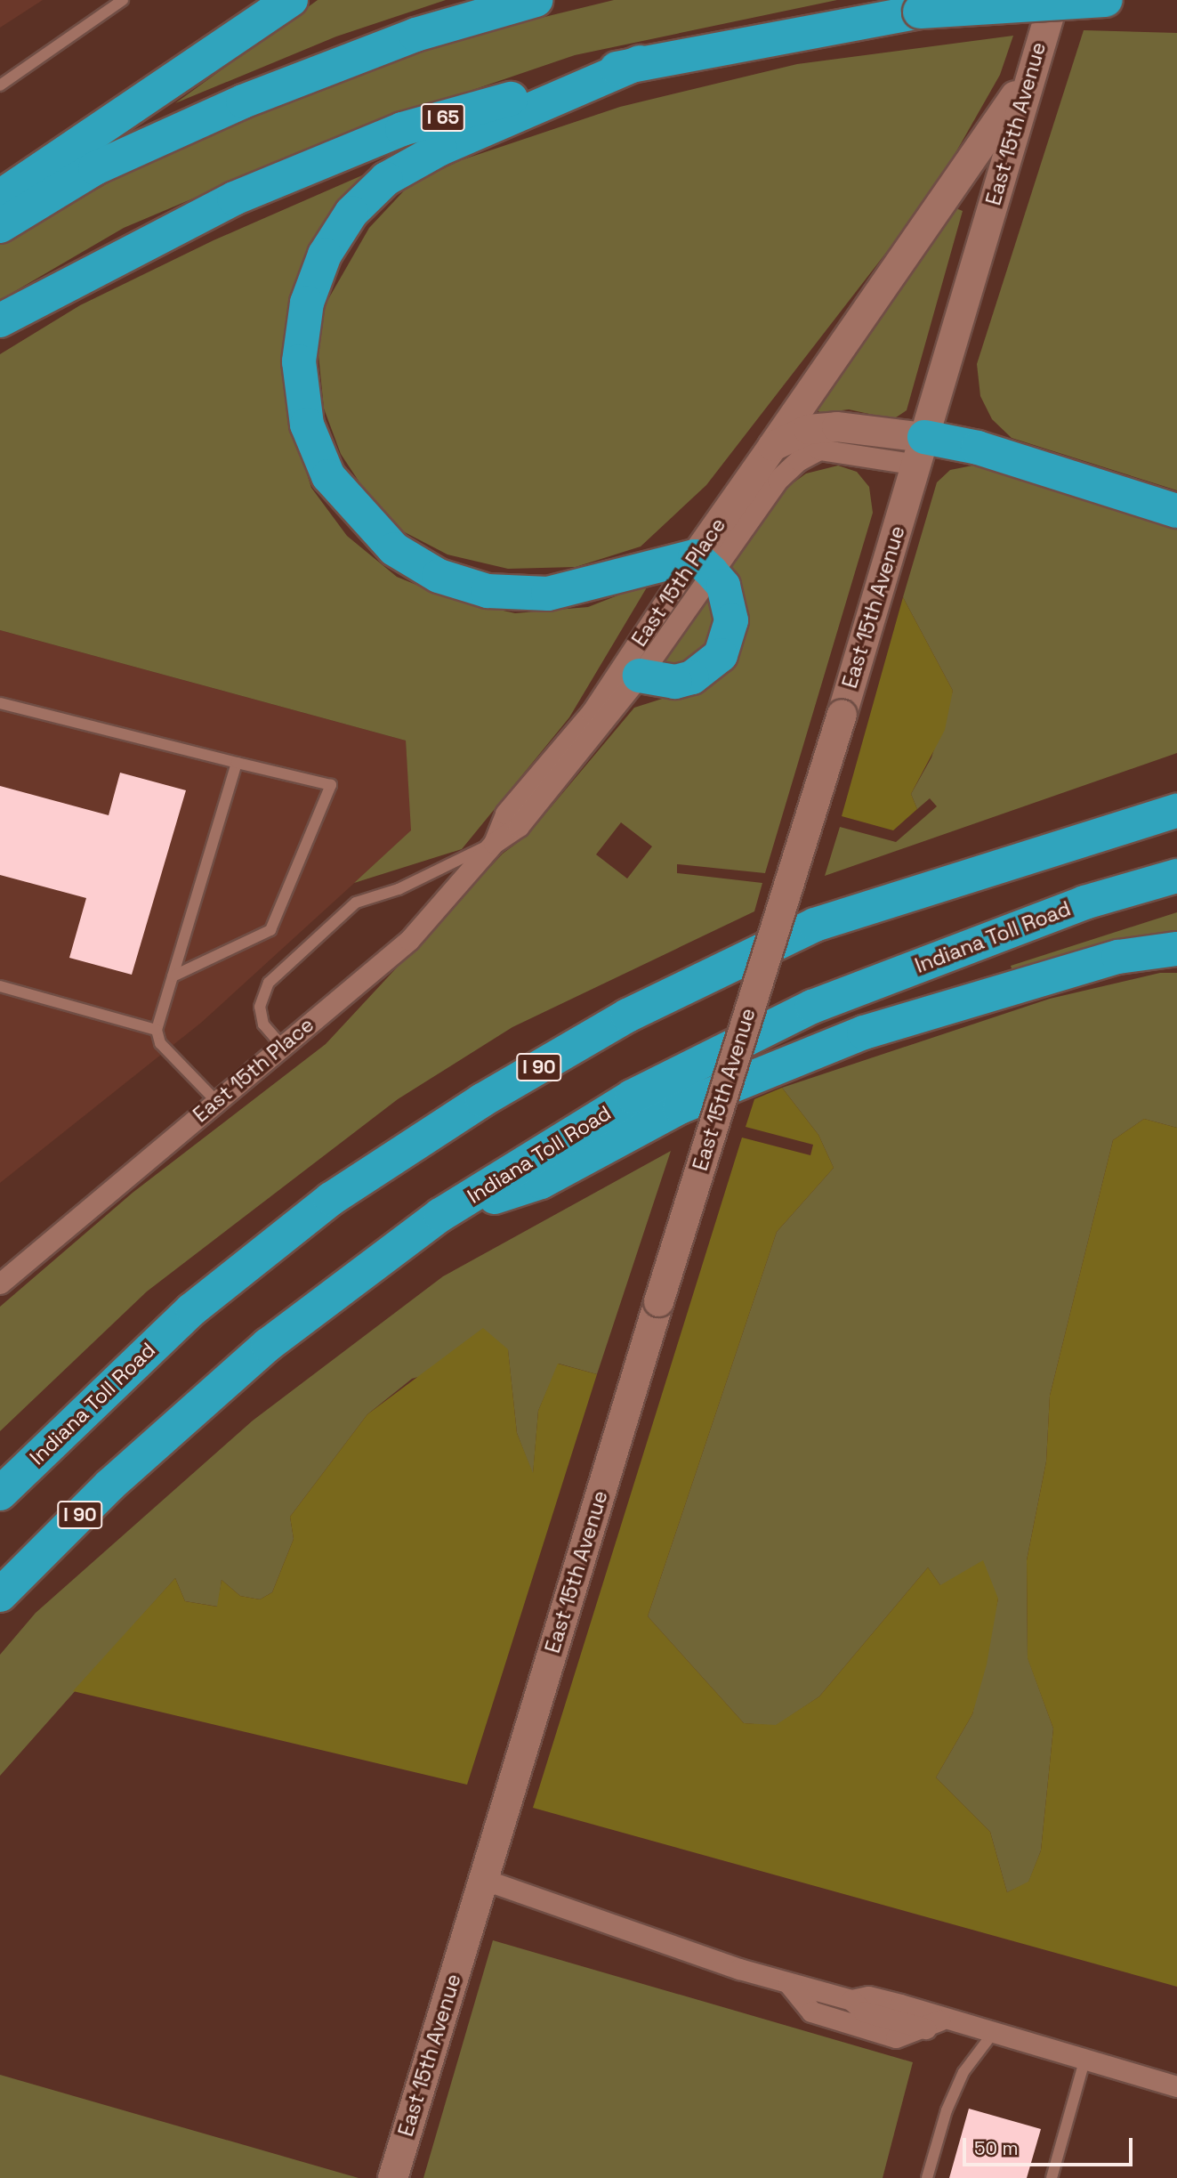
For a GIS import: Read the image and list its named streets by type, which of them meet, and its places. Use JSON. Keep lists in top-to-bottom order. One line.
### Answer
{"streets":{"highway":["I 65","Indiana Toll Road","I 90"],"street":["East 15th Avenue","East 15th Place"]},"crossings":[["East 15th Avenue","East 15th Place"]],"scale_bar":"50 m"}
